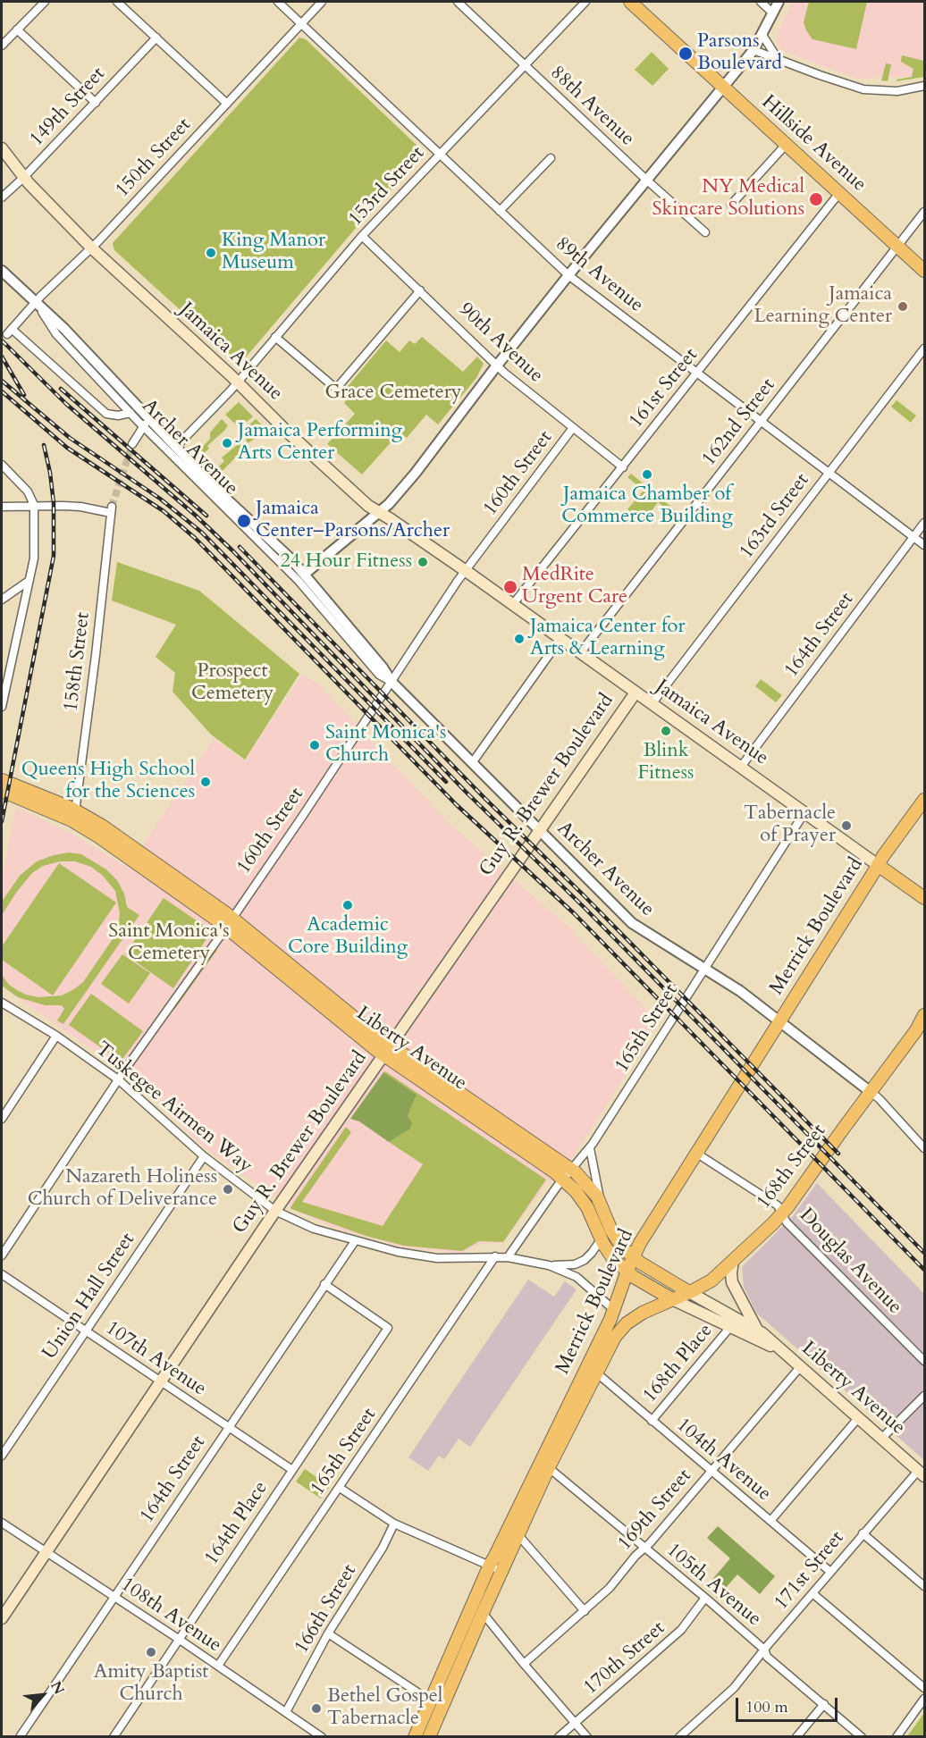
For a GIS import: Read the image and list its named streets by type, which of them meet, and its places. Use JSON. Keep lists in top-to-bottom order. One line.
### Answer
{"streets":{"main road":["Hillside Avenue","Jamaica Avenue","Guy R. Brewer Boulevard","Merrick Boulevard","Liberty Avenue","168th Street"],"street":["88th Avenue","149th Street","150th Street","153rd Street","89th Avenue","90th Avenue","161st Street","162nd Street","Archer Avenue","160th Street","163rd Street","164th Street","158th Street","165th Street","Tuskegee Airmen Way","Douglas Avenue","Union Hall Street","107th Avenue","168th Place","104th Avenue","169th Street","164th Place","171st Street","105th Avenue","166th Street","108th Avenue","170th Street"]},"crossings":[["88th Avenue","153rd Street"],["149th Street","Jamaica Avenue"],["Hillside Avenue","161st Street"],["Hillside Avenue","162nd Street"],["150th Street","89th Avenue"],["150th Street","Jamaica Avenue"],["150th Street","Archer Avenue"],["153rd Street","89th Avenue"],["153rd Street","90th Avenue"],["153rd Street","Jamaica Avenue"],["153rd Street","Archer Avenue"],["89th Avenue","161st Street"],["89th Avenue","162nd Street"],["89th Avenue","163rd Street"],["89th Avenue","164th Street"],["90th Avenue","161st Street"],["90th Avenue","160th Street"],["Jamaica Avenue","161st Street"],["Jamaica Avenue","162nd Street"],["Jamaica Avenue","160th Street"],["Jamaica Avenue","163rd Street"],["Jamaica Avenue","164th Street"],["Jamaica Avenue","Guy R. Brewer Boulevard"],["Jamaica Avenue","Merrick Boulevard"],["Jamaica Avenue","165th Street"],["Archer Avenue","160th Street"],["Archer Avenue","Guy R. Brewer Boulevard"],["Archer Avenue","Merrick Boulevard"],["Archer Avenue","165th Street"],["Archer Avenue","168th Street"],["160th Street","Liberty Avenue"],["160th Street","Tuskegee Airmen Way"],["164th Street","Tuskegee Airmen Way"],["164th Street","107th Avenue"],["164th Street","164th Place"],["164th Street","108th Avenue"],["158th Street","Liberty Avenue"],["Guy R. Brewer Boulevard","Liberty Avenue"],["Guy R. Brewer Boulevard","Tuskegee Airmen Way"],["Guy R. Brewer Boulevard","107th Avenue"],["Guy R. Brewer Boulevard","108th Avenue"],["Merrick Boulevard","Liberty Avenue"],["Merrick Boulevard","Tuskegee Airmen Way"],["Merrick Boulevard","168th Street"],["Merrick Boulevard","Douglas Avenue"],["Merrick Boulevard","104th Avenue"],["Merrick Boulevard","105th Avenue"],["165th Street","Liberty Avenue"],["165th Street","Tuskegee Airmen Way"],["165th Street","108th Avenue"],["Liberty Avenue","Tuskegee Airmen Way"],["Liberty Avenue","168th Street"],["Liberty Avenue","168th Place"],["Liberty Avenue","169th Street"],["Liberty Avenue","171st Street"],["Tuskegee Airmen Way","Union Hall Street"],["168th Street","Douglas Avenue"],["Union Hall Street","107th Avenue"],["107th Avenue","164th Place"],["168th Place","104th Avenue"],["104th Avenue","169th Street"],["104th Avenue","171st Street"],["169th Street","105th Avenue"],["164th Place","108th Avenue"],["171st Street","105th Avenue"],["105th Avenue","170th Street"],["166th Street","108th Avenue"]],"parks":["Grace Cemetery","Prospect Cemetery","Saint Monica's Cemetery"],"places":["Parsons Boulevard","NY Medical Skincare Solutions","King Manor Museum","Jamaica Learning Center","Jamaica Performing Arts Center","Jamaica Chamber of Commerce Building","Jamaica Center–Parsons/Archer","24 Hour Fitness","MedRite Urgent Care","Jamaica Center for Arts & Learning","Blink Fitness","Saint Monica's Church","Queens High School for the Sciences","Tabernacle of Prayer","Academic Core Building","Nazareth Holiness Church of Deliverance","Amity Baptist Church","Bethel Gospel Tabernacle"],"scale_bar":"100 m","north":"top right"}
